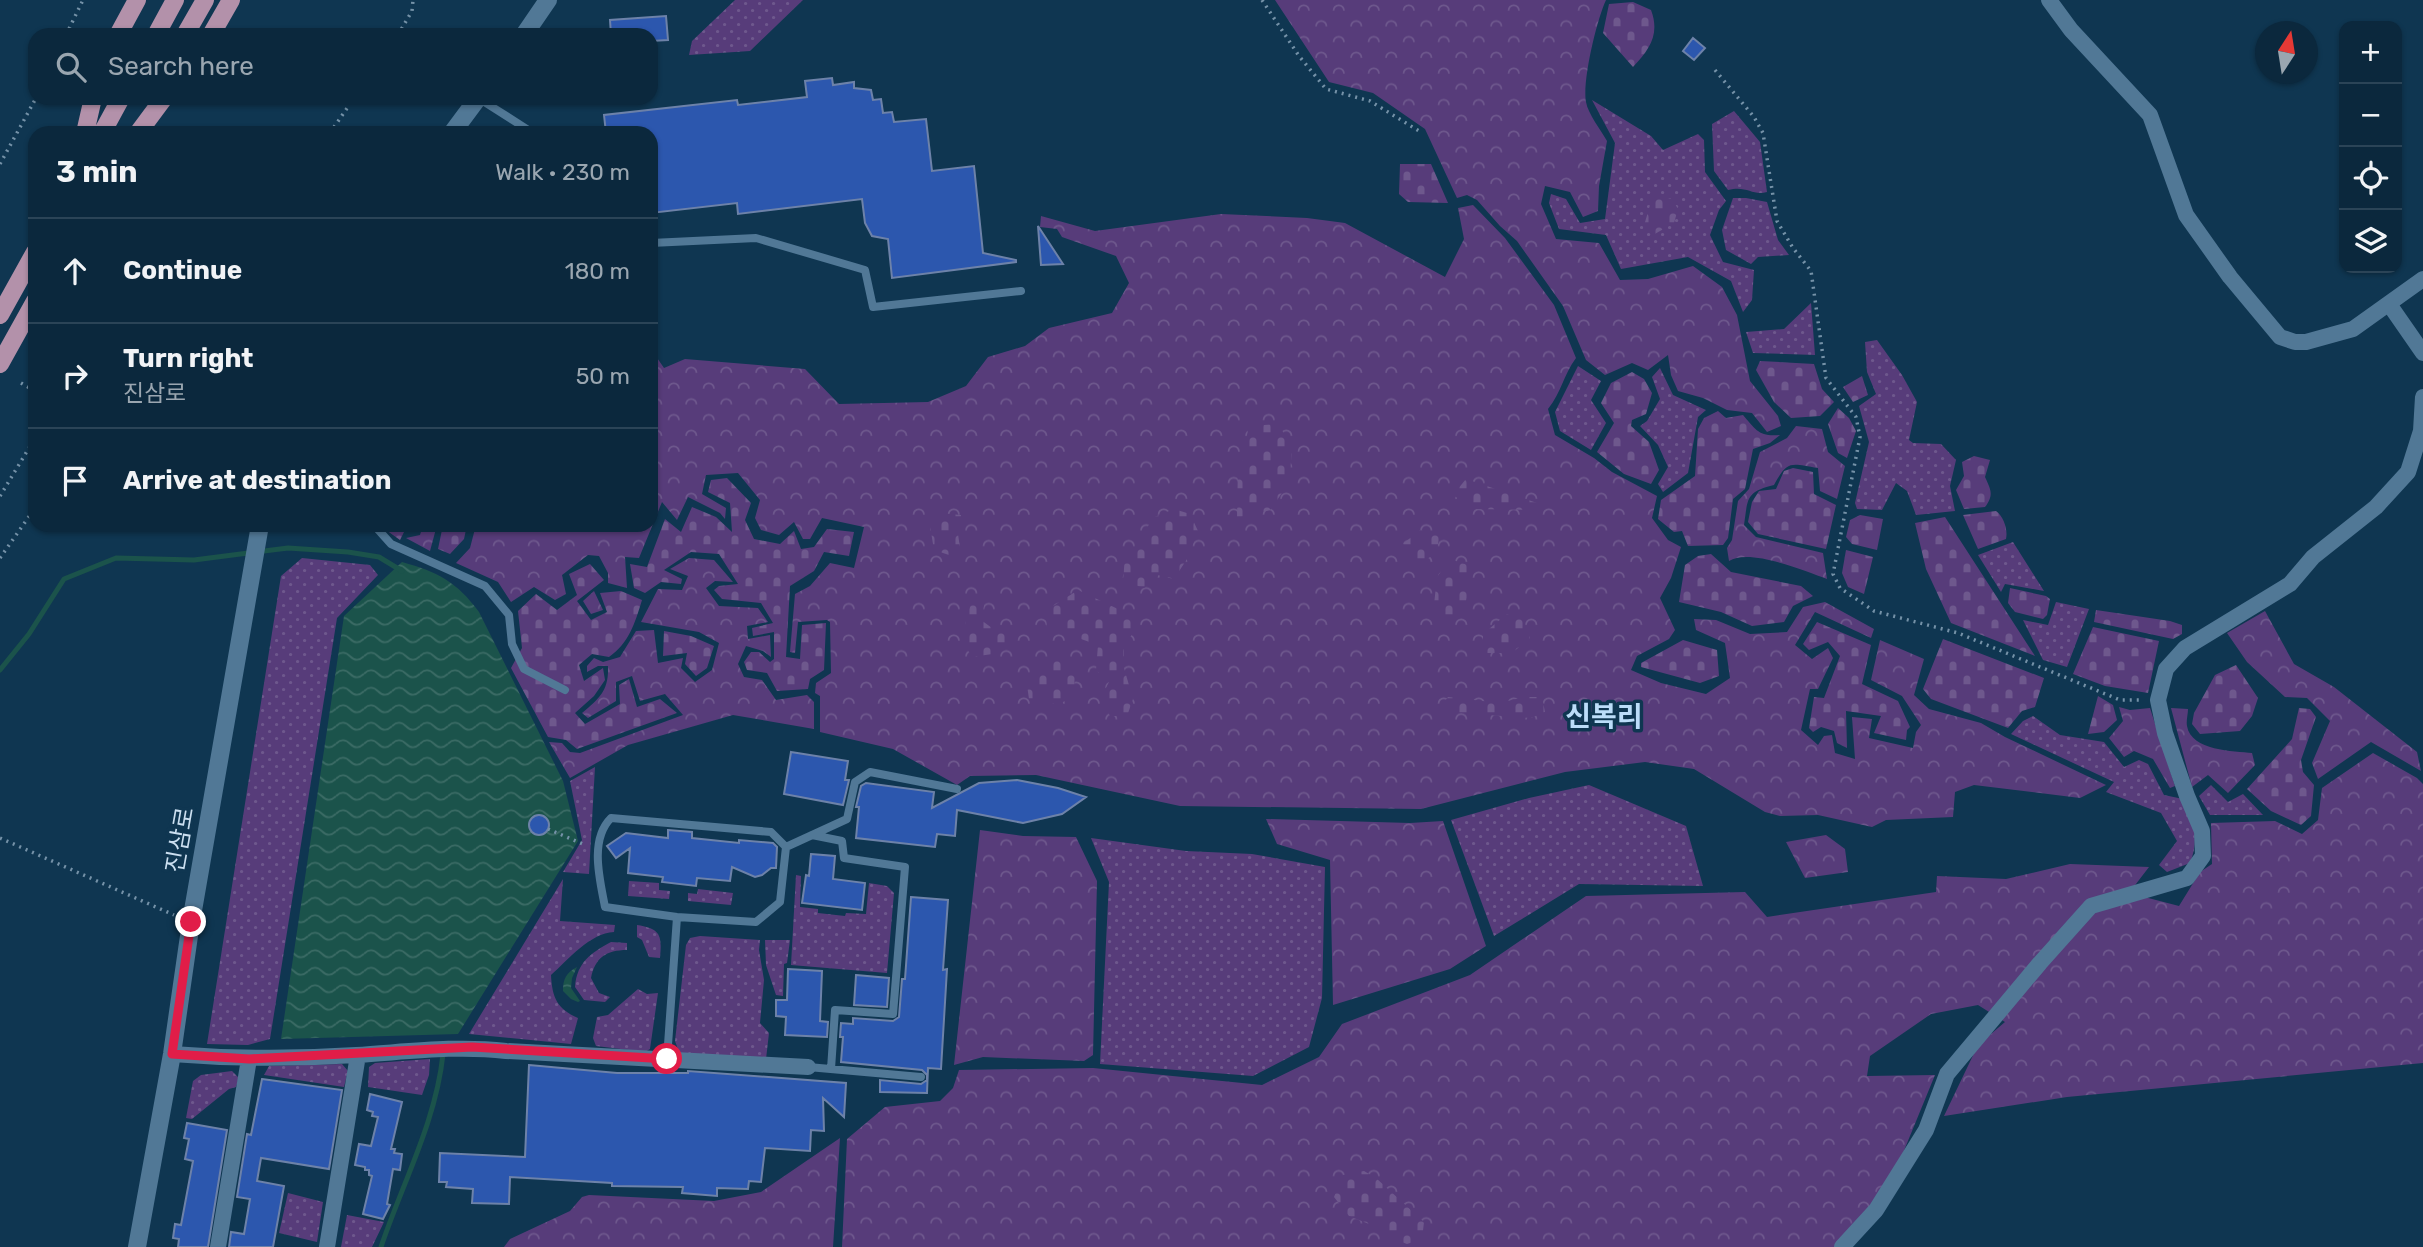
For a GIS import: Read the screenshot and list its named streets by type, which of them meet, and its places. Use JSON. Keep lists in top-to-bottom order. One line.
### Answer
{"streets":{"street":["진삼로"]},"districts":["신복리"],"north":"top","page":{"map_buttons":["+","−"],"search":"Search here","heading":["3 min","Walk · 230 m"],"list":[["Continue","180 m"],["Turn right","진삼로","50 m"],"Arrive at destination"]}}
